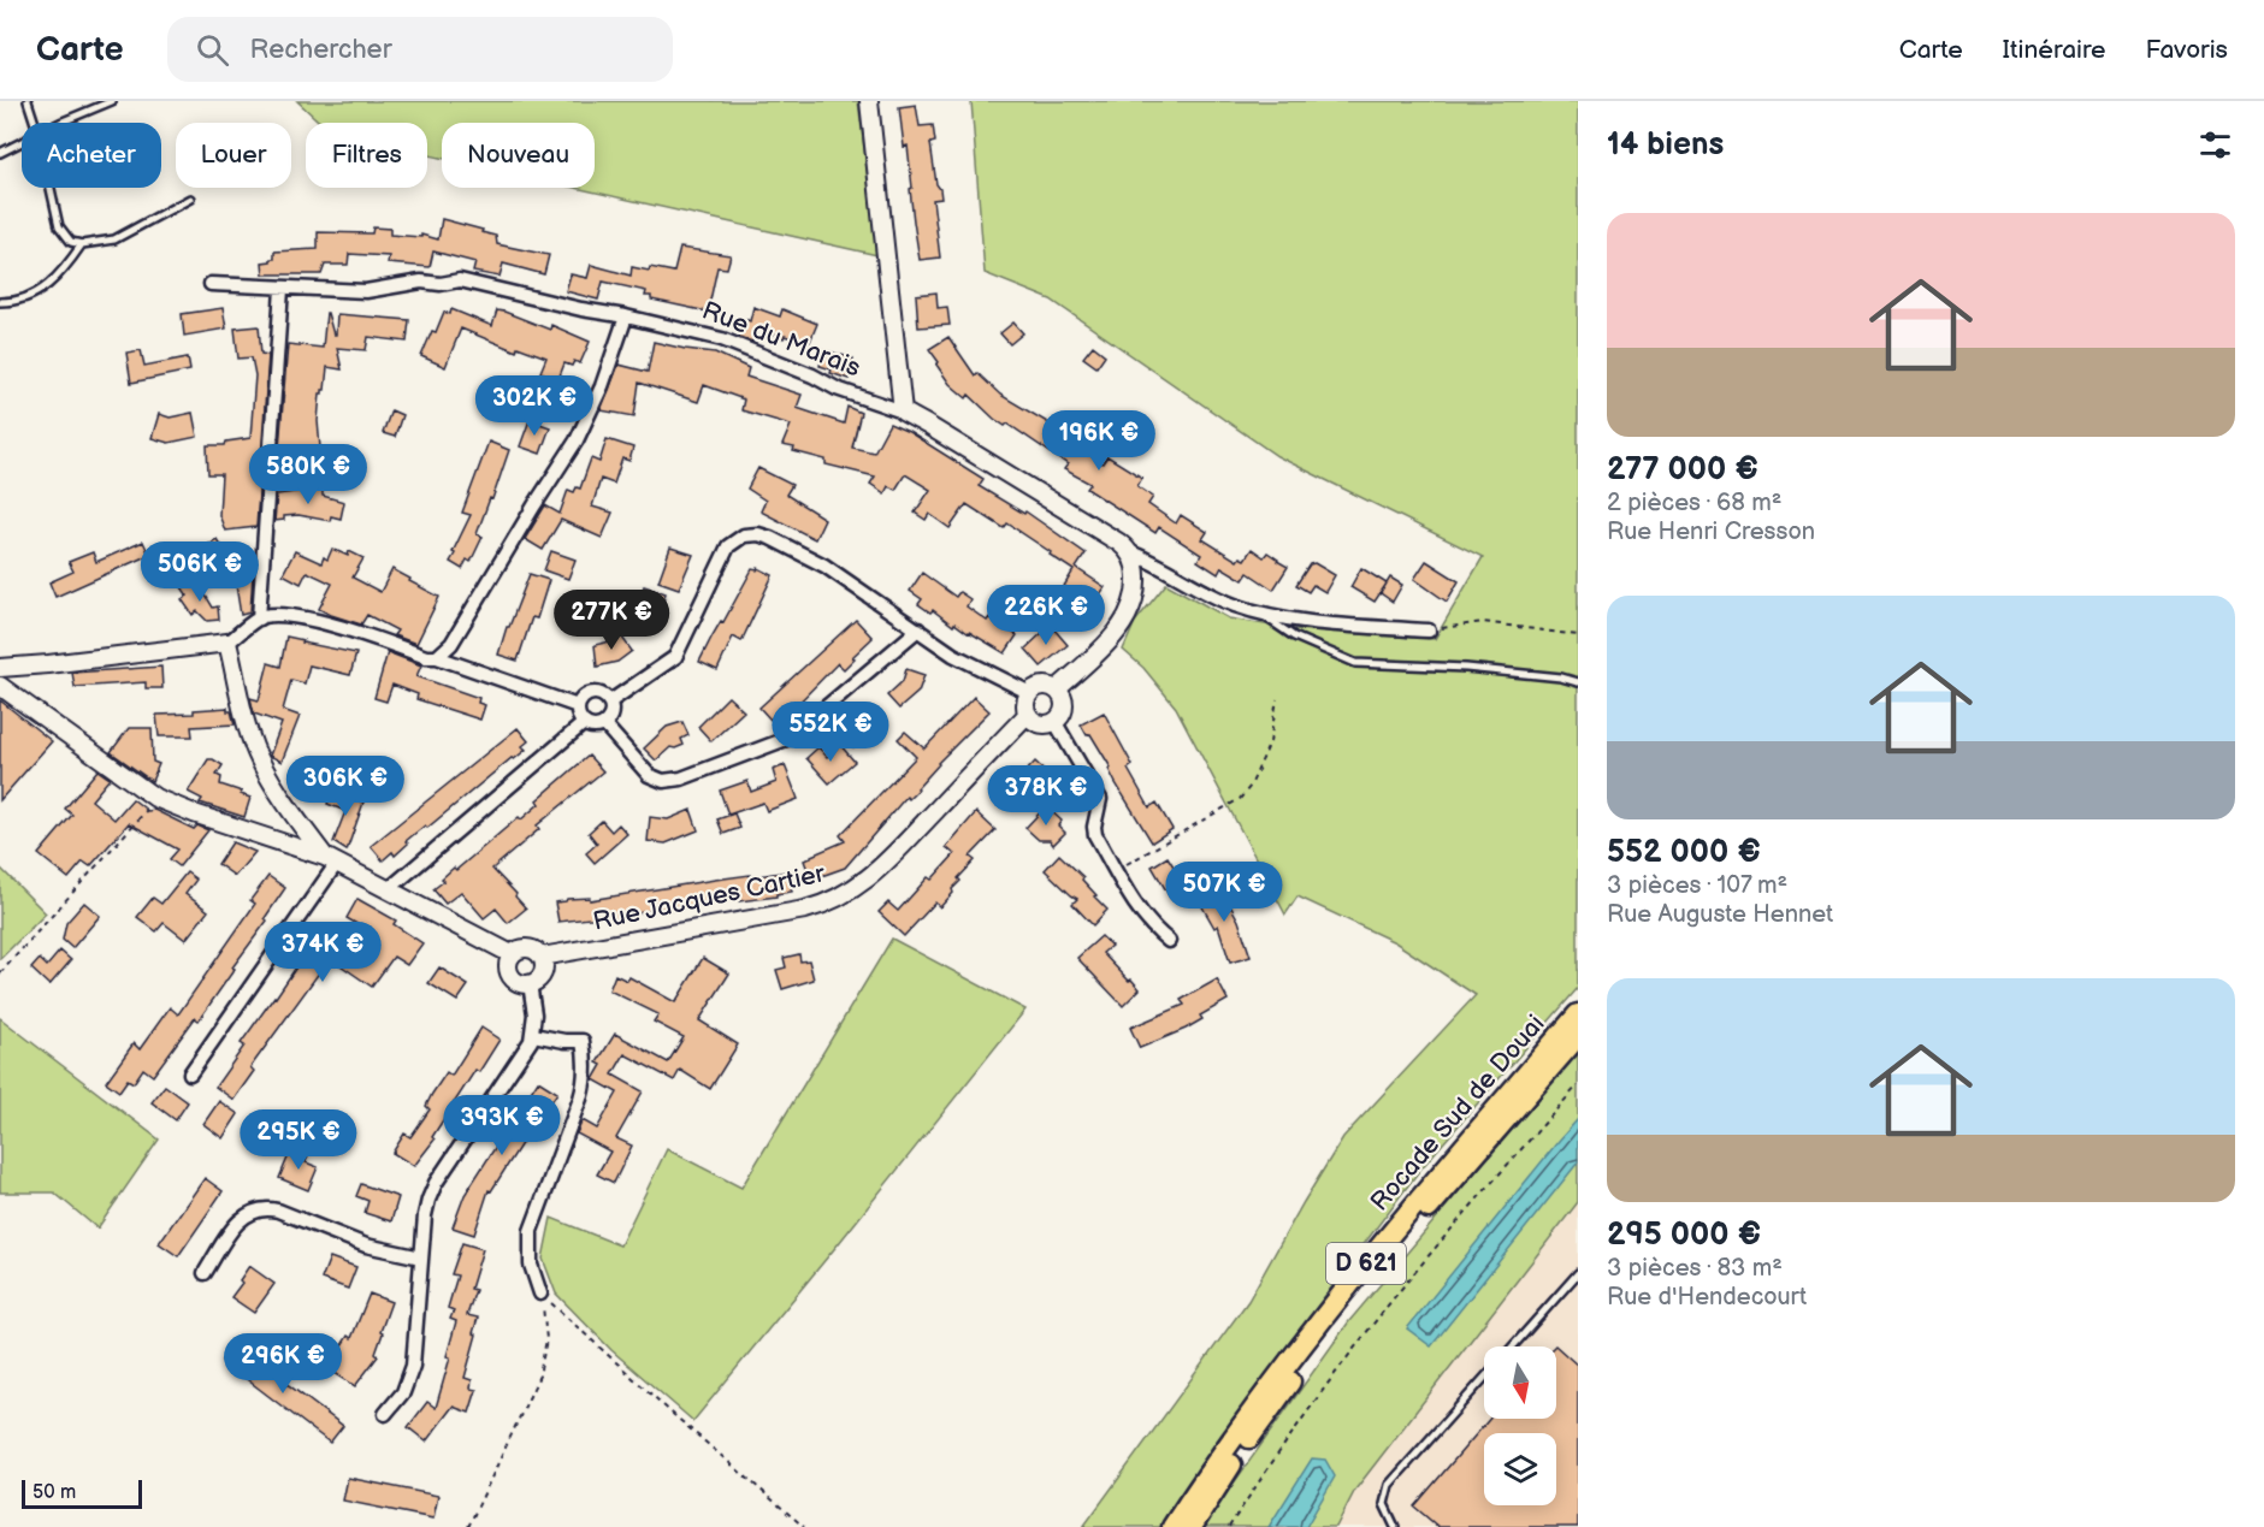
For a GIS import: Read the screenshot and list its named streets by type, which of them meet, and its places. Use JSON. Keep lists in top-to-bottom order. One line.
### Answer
{"streets":{"highway":["Rocade Sud de Douai","D 621"],"street":["Rue du Marais","Rue Jacques Cartier"]},"scale_bar":"50 m","north":"bottom","page":{"header":"Carte","search":"Rechercher","nav":["Carte","Itinéraire","Favoris"],"heading":"14 biens","chip":["Acheter","Louer","Filtres","Nouveau"],"list":[{"name":"277 000 €","note":"2 pièces · 68 m² · Rue Henri Cresson"},{"name":"552 000 €","note":"3 pièces · 107 m² · Rue Auguste Hennet"},{"name":"295 000 €","note":"3 pièces · 83 m² · Rue d'Hendecourt"}],"price":["302K €","196K €","580K €","506K €","226K €","277K €","552K €","306K €","378K €","507K €","374K €","393K €","295K €","296K €"],"scale":"50 m"}}
